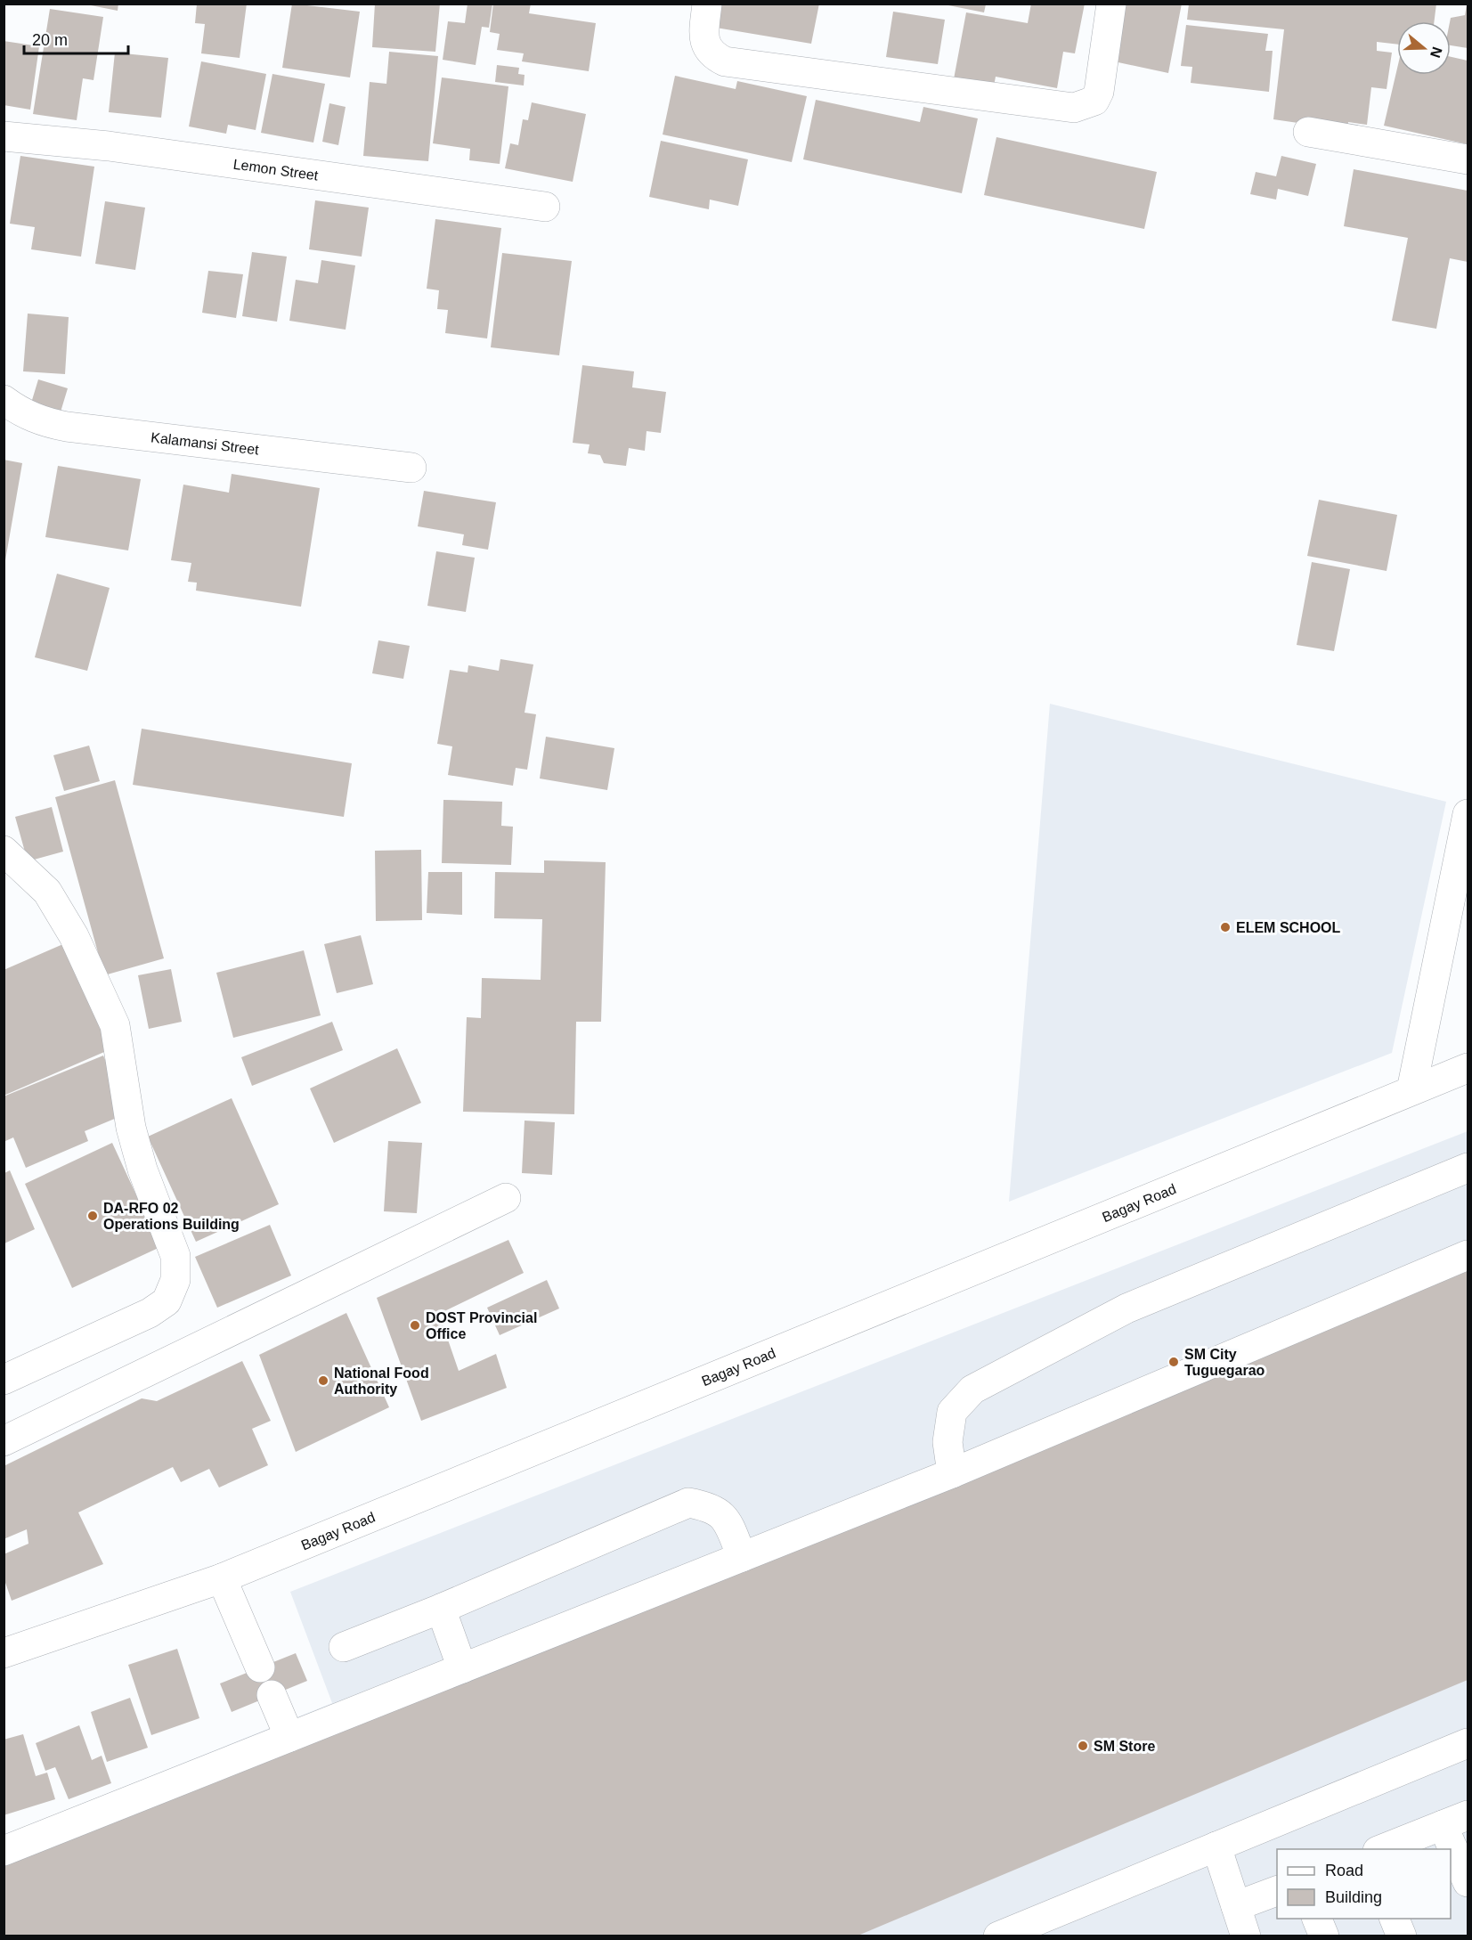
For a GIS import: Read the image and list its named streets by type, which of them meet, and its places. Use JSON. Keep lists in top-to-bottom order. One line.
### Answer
{"streets":{"street":["Lemon Street","Kalamansi Street","Bagay Road"]},"places":["ELEM SCHOOL","DA-RFO 02 Operations Building","DOST Provincial Office","SM City Tuguegarao","National Food Authority","SM Store"],"legend":["Road","Building"],"scale_bar":"20 m","north":"right"}
